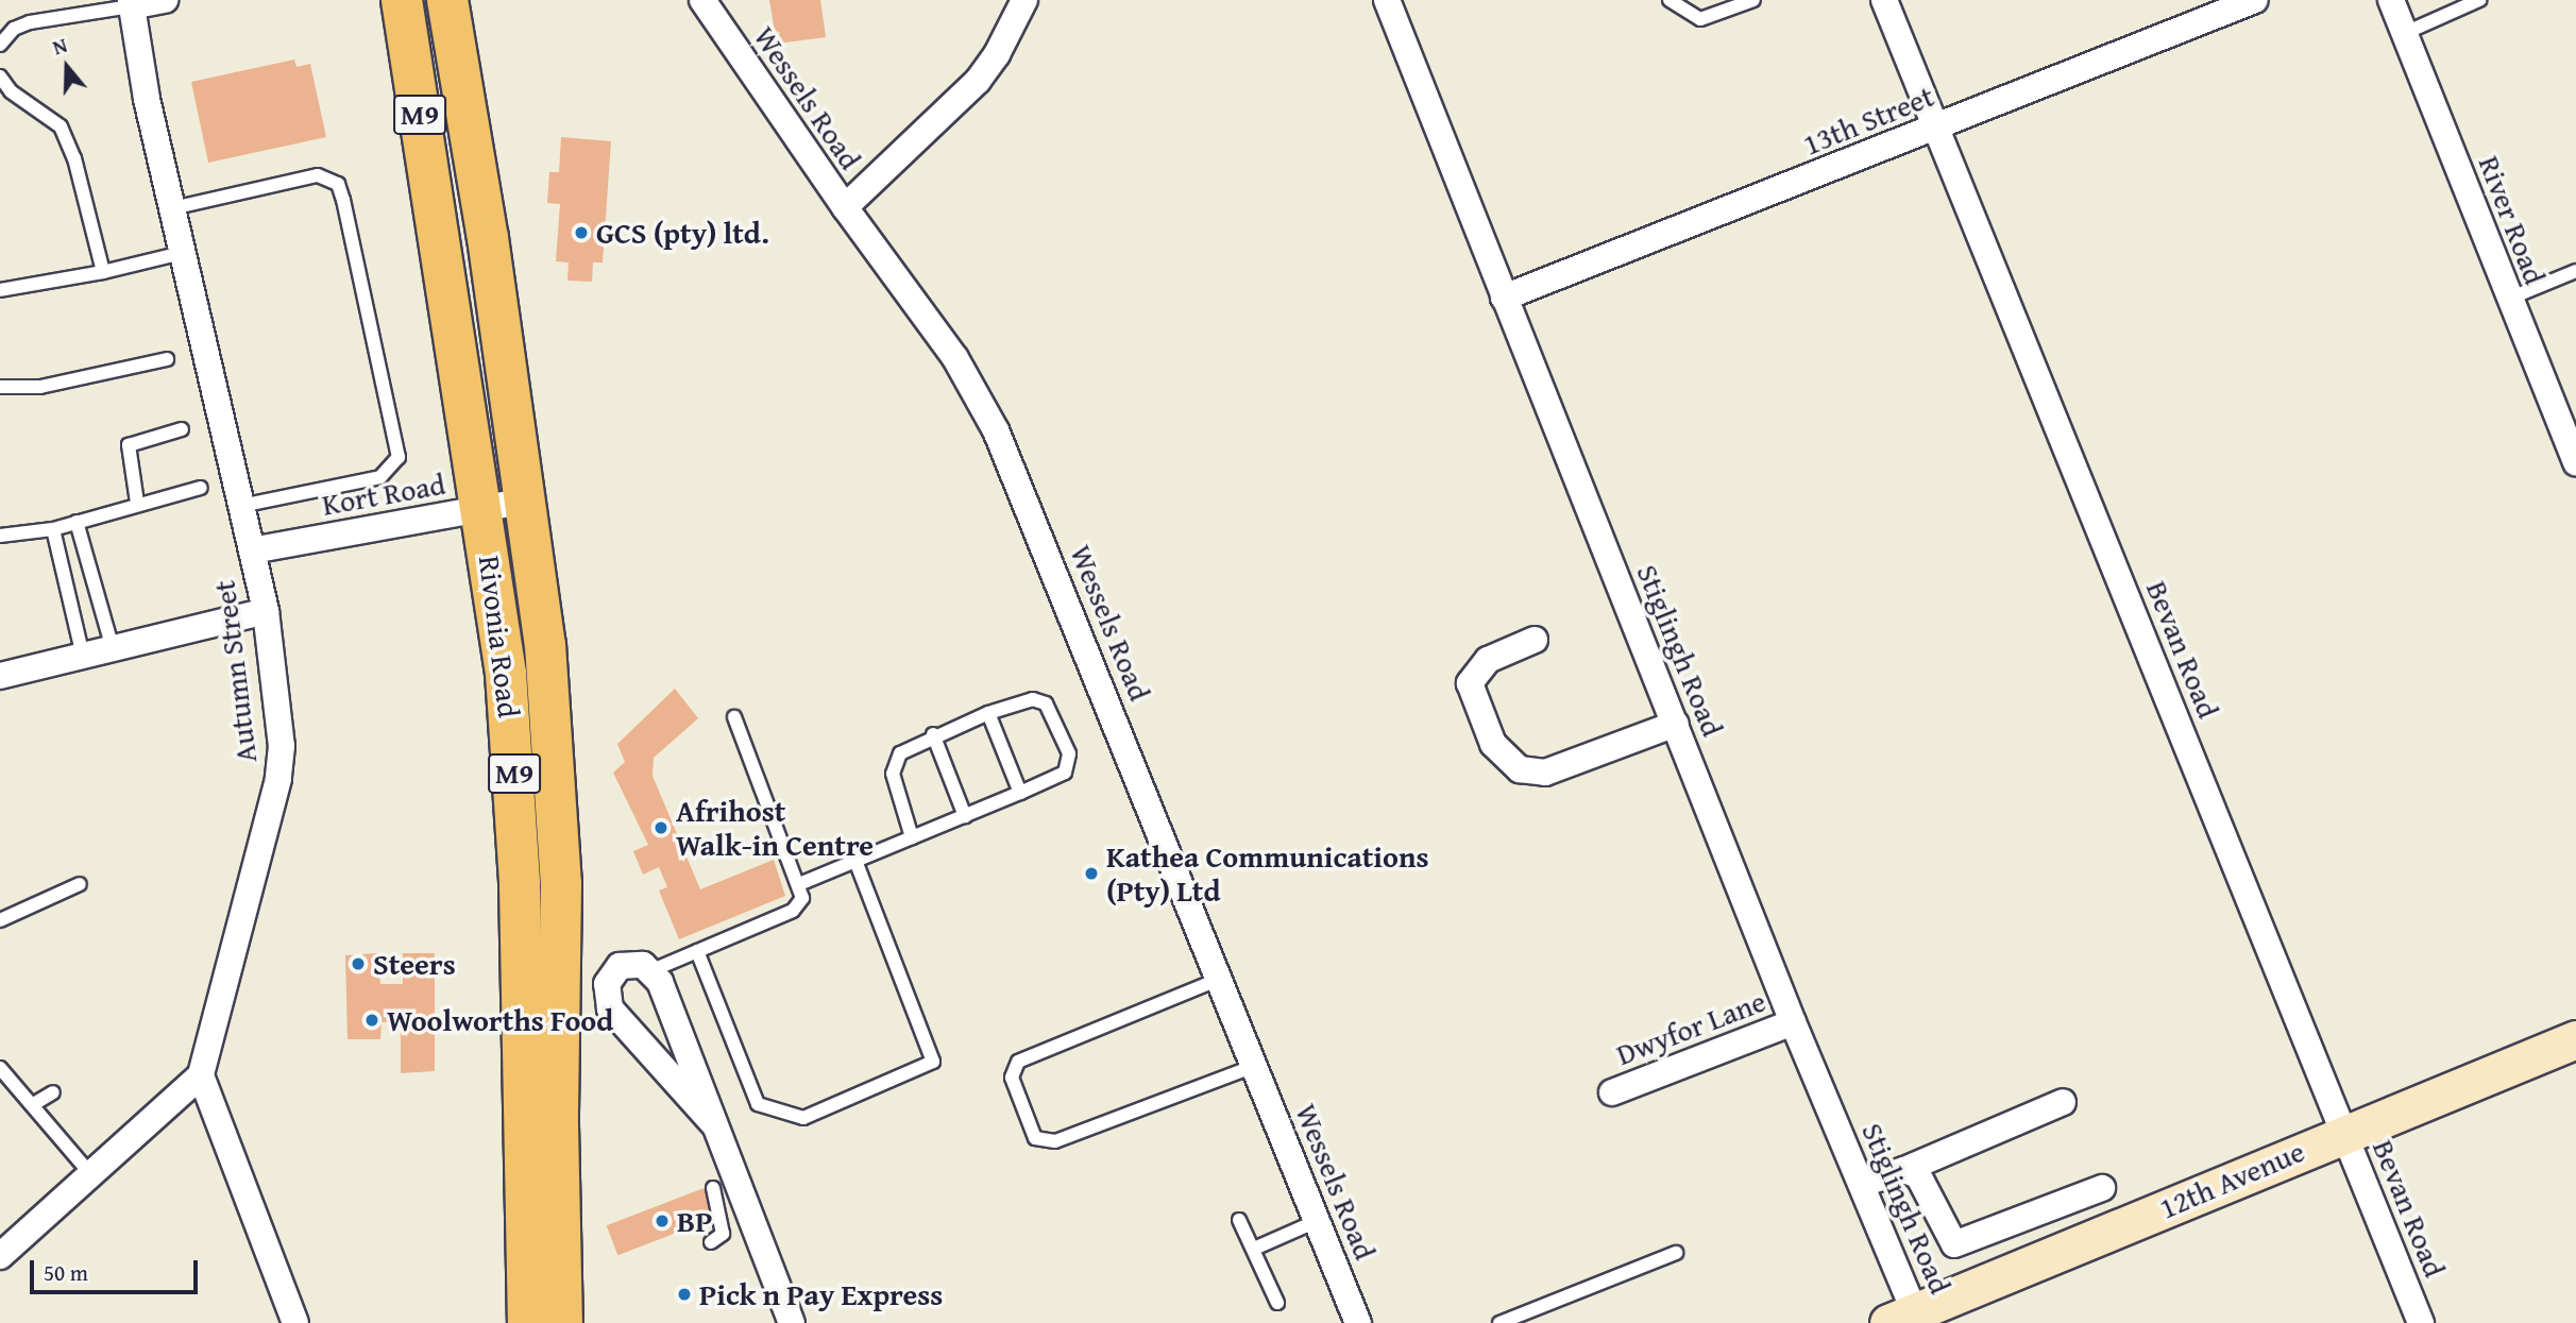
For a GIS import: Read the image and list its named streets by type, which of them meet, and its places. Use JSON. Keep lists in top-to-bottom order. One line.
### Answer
{"streets":{"main road":["M9","Rivonia Road","12th Avenue"],"street":["Wessels Road","13th Street","River Road","Kort Road","Bevan Road","Stiglingh Road","Autumn Street","Dwyfor Lane"]},"crossings":[["13th Street","Bevan Road"],["13th Street","Stiglingh Road"],["Kort Road","Rivonia Road"],["Kort Road","Autumn Street"],["Bevan Road","12th Avenue"],["Stiglingh Road","Dwyfor Lane"],["Stiglingh Road","12th Avenue"]],"places":["GCS (pty) ltd.","Afrihost Walk-in Centre","Kathea Communications (Pty) Ltd","Steers","Woolworths Food","BP","Pick n Pay Express"],"scale_bar":"50 m","north":"top"}
